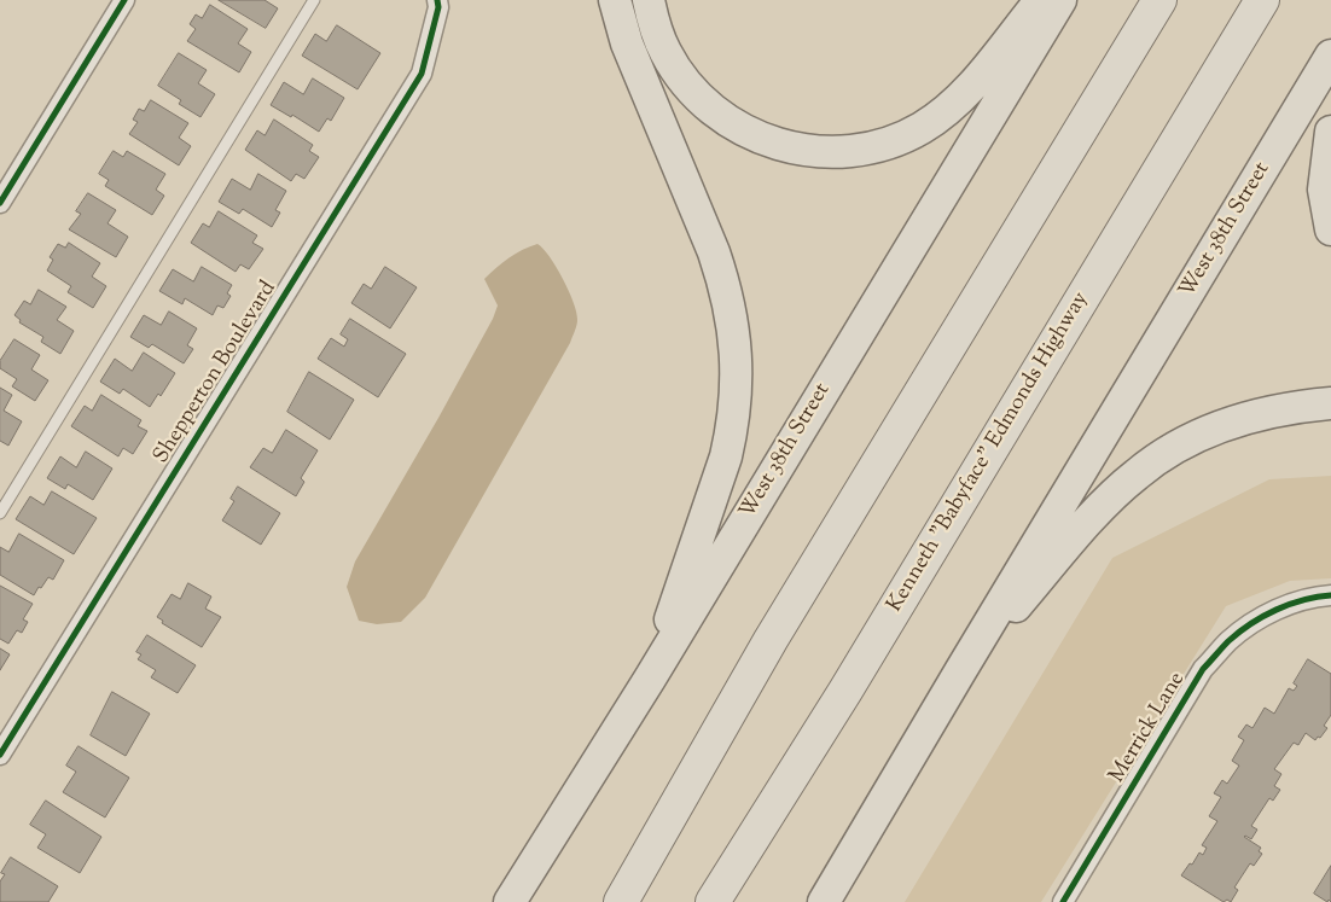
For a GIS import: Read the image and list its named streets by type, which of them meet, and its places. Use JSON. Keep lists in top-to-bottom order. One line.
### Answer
{"streets":{"highway":["Kenneth \"Babyface\" Edmonds Highway"],"main road":["West 38th Street"],"street":["Shepperton Boulevard","Merrick Lane"]}}
